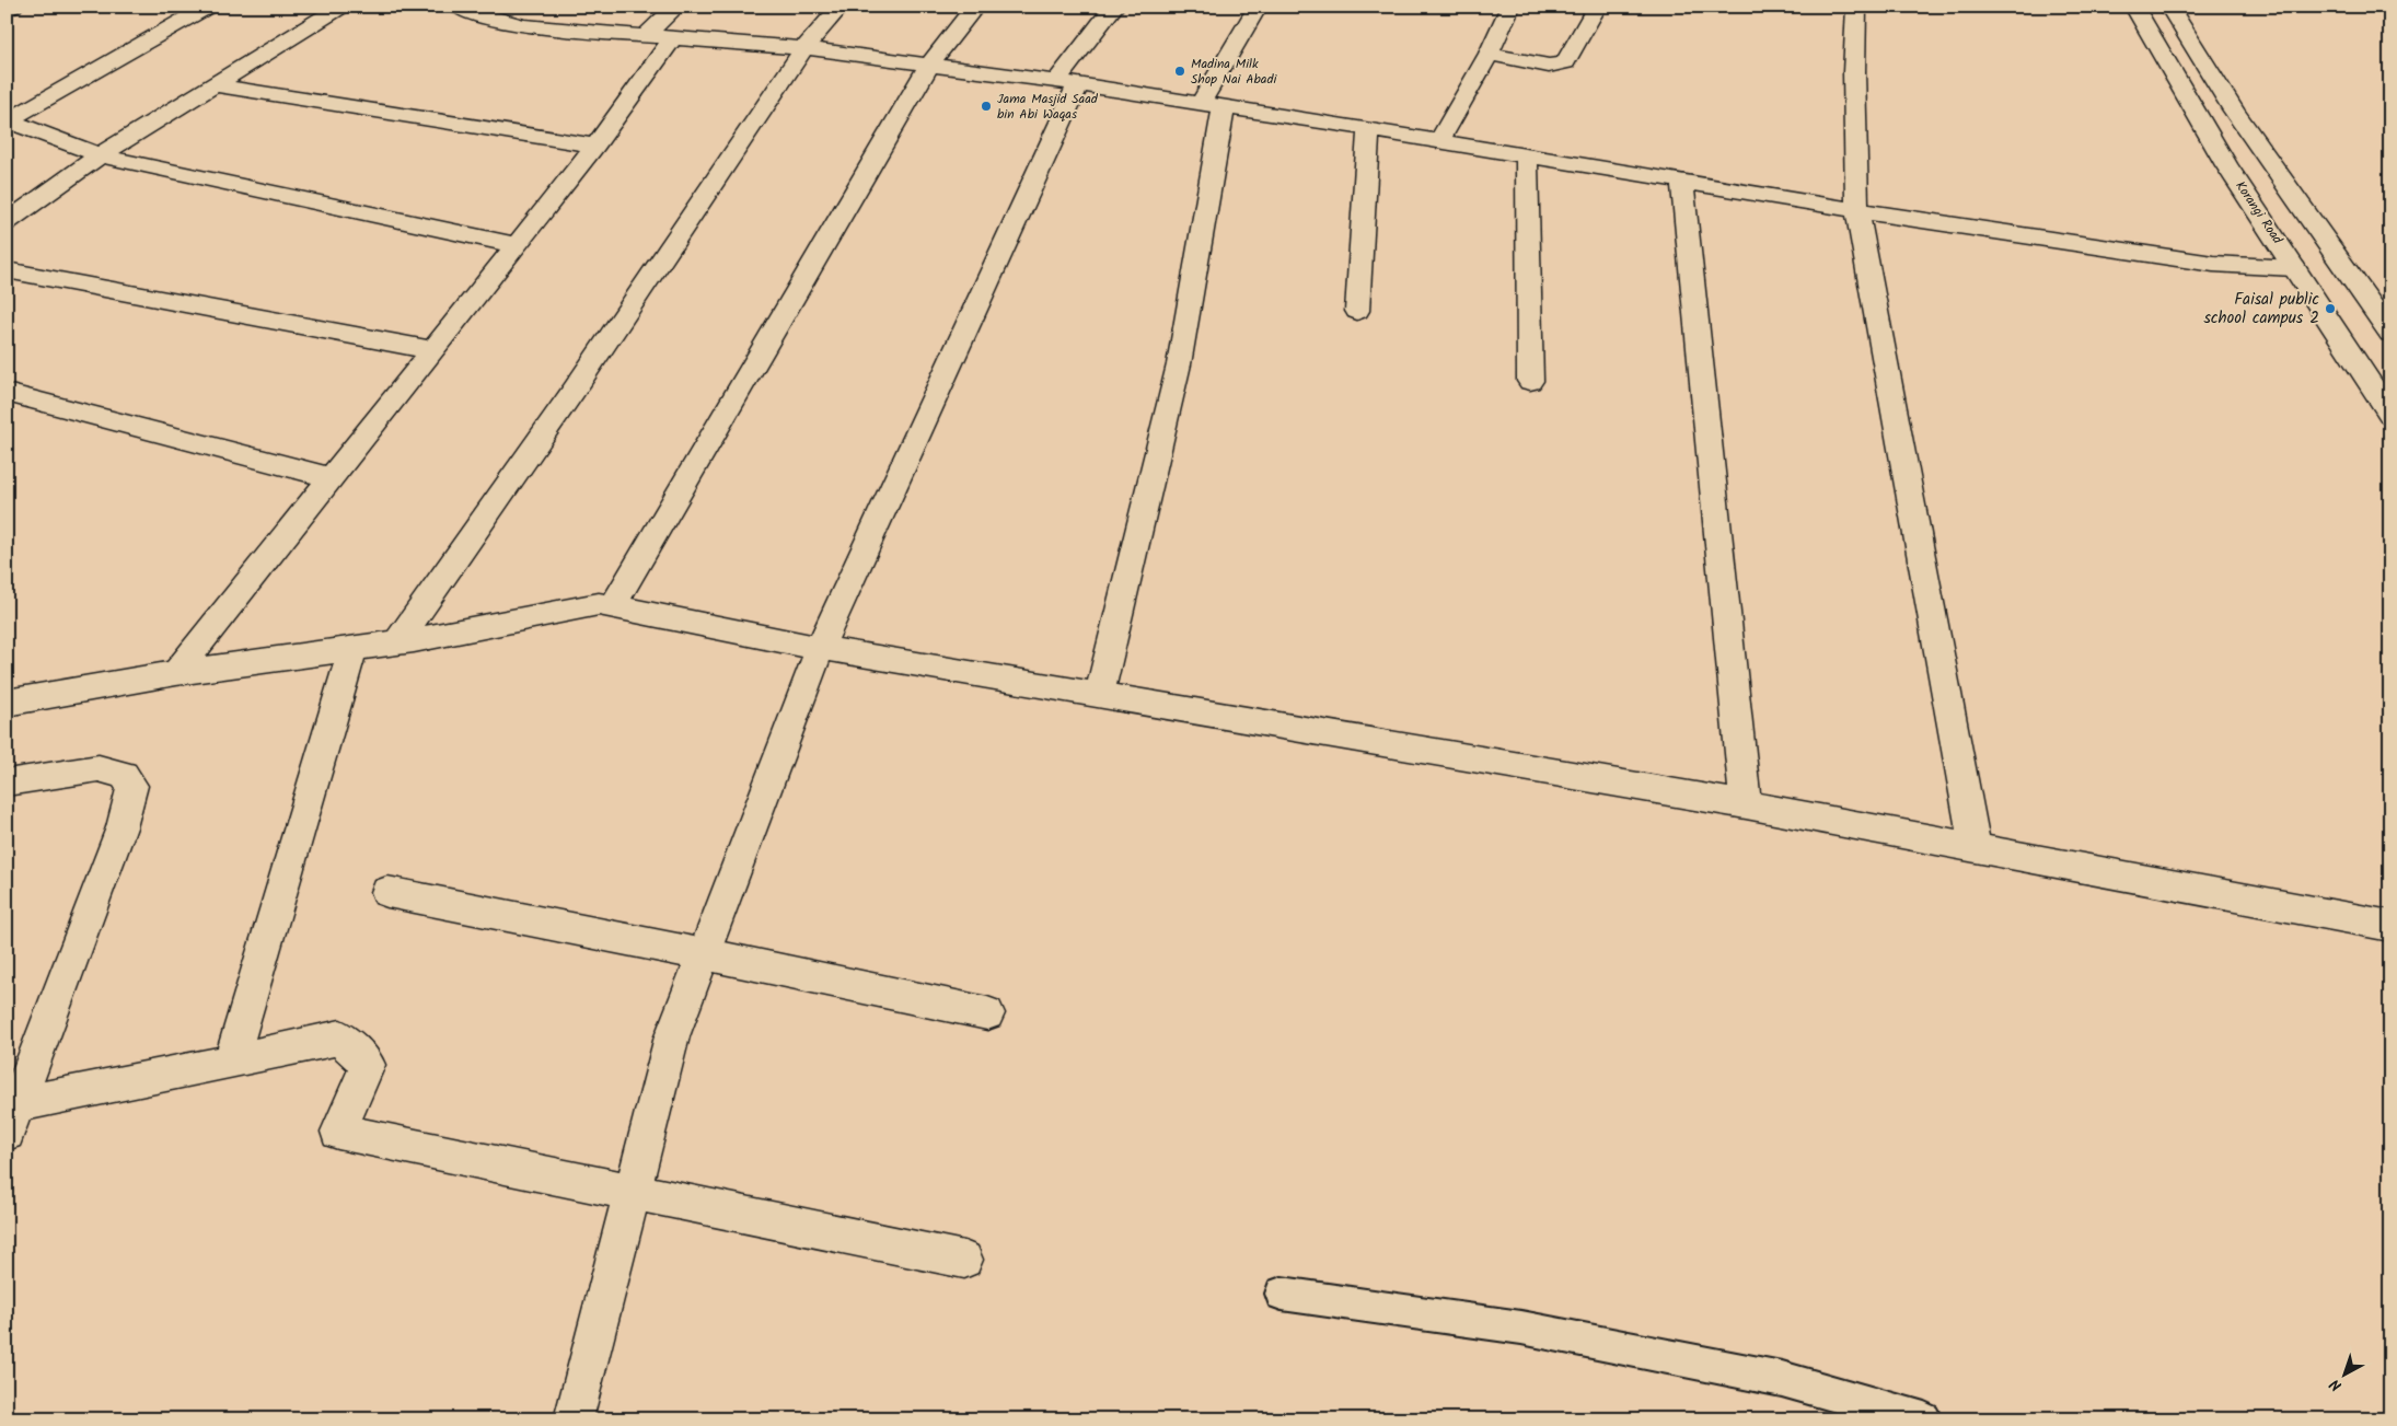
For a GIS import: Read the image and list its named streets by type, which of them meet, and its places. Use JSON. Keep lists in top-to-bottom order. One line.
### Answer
{"streets":{"street":["Korangi Road"]},"places":["Madina Milk Shop Nai Abadi","Jama Masjid Saad bin Abi Waqas","Faisal public school campus 2"],"north":"bottom left"}
